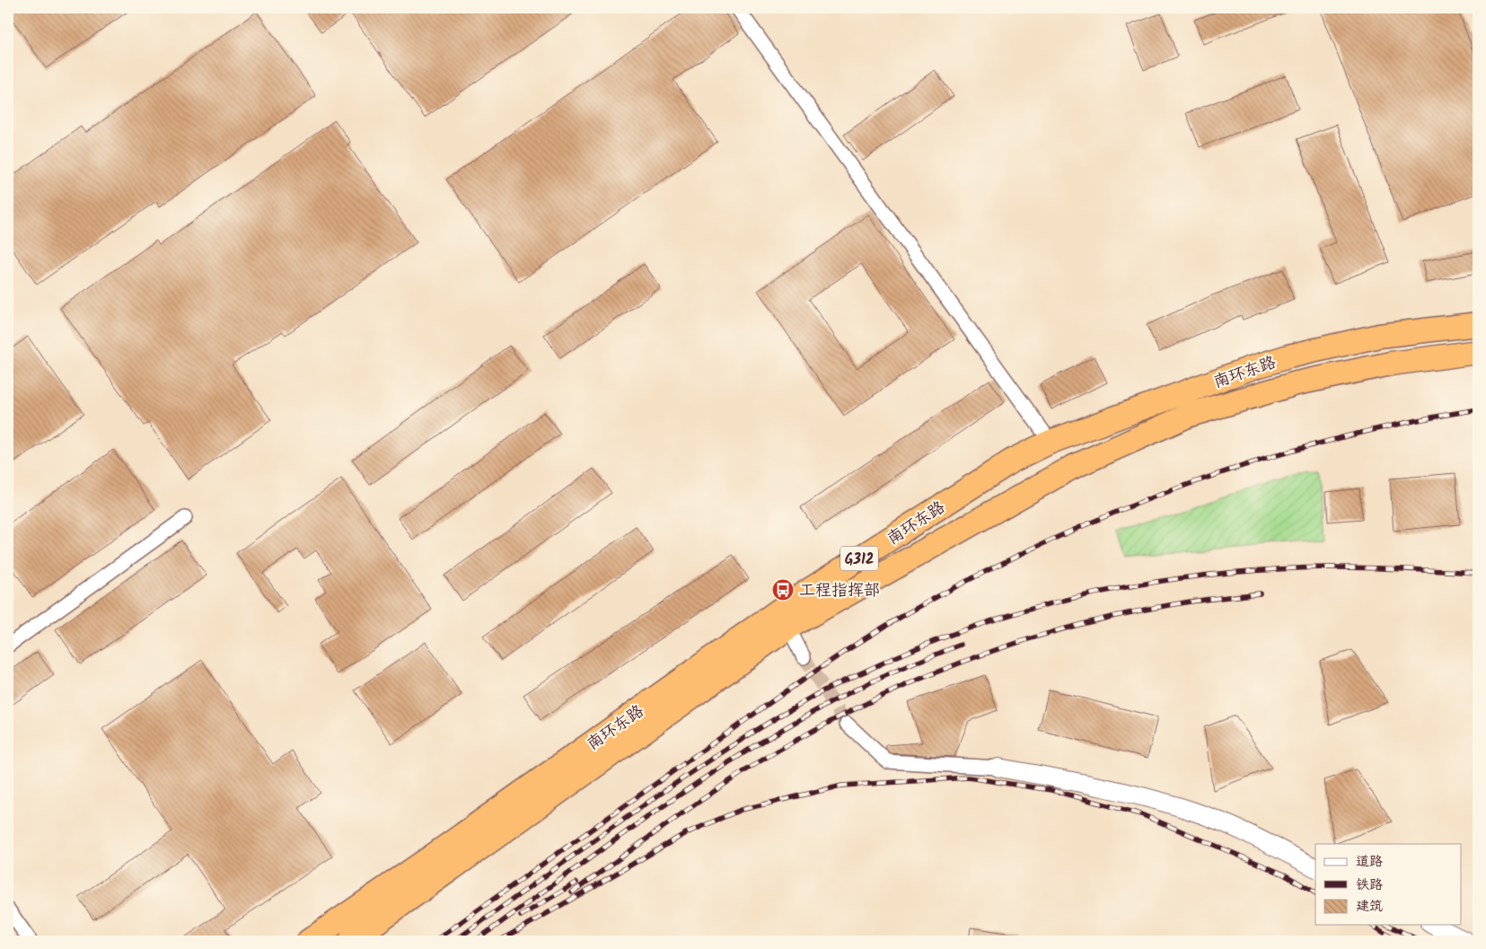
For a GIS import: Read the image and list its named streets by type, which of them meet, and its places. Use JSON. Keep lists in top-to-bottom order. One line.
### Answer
{"streets":{"highway":["南环东路","G312"]},"places":{"bus stop":["工程指挥部"]},"legend":["道路","铁路","建筑"]}
